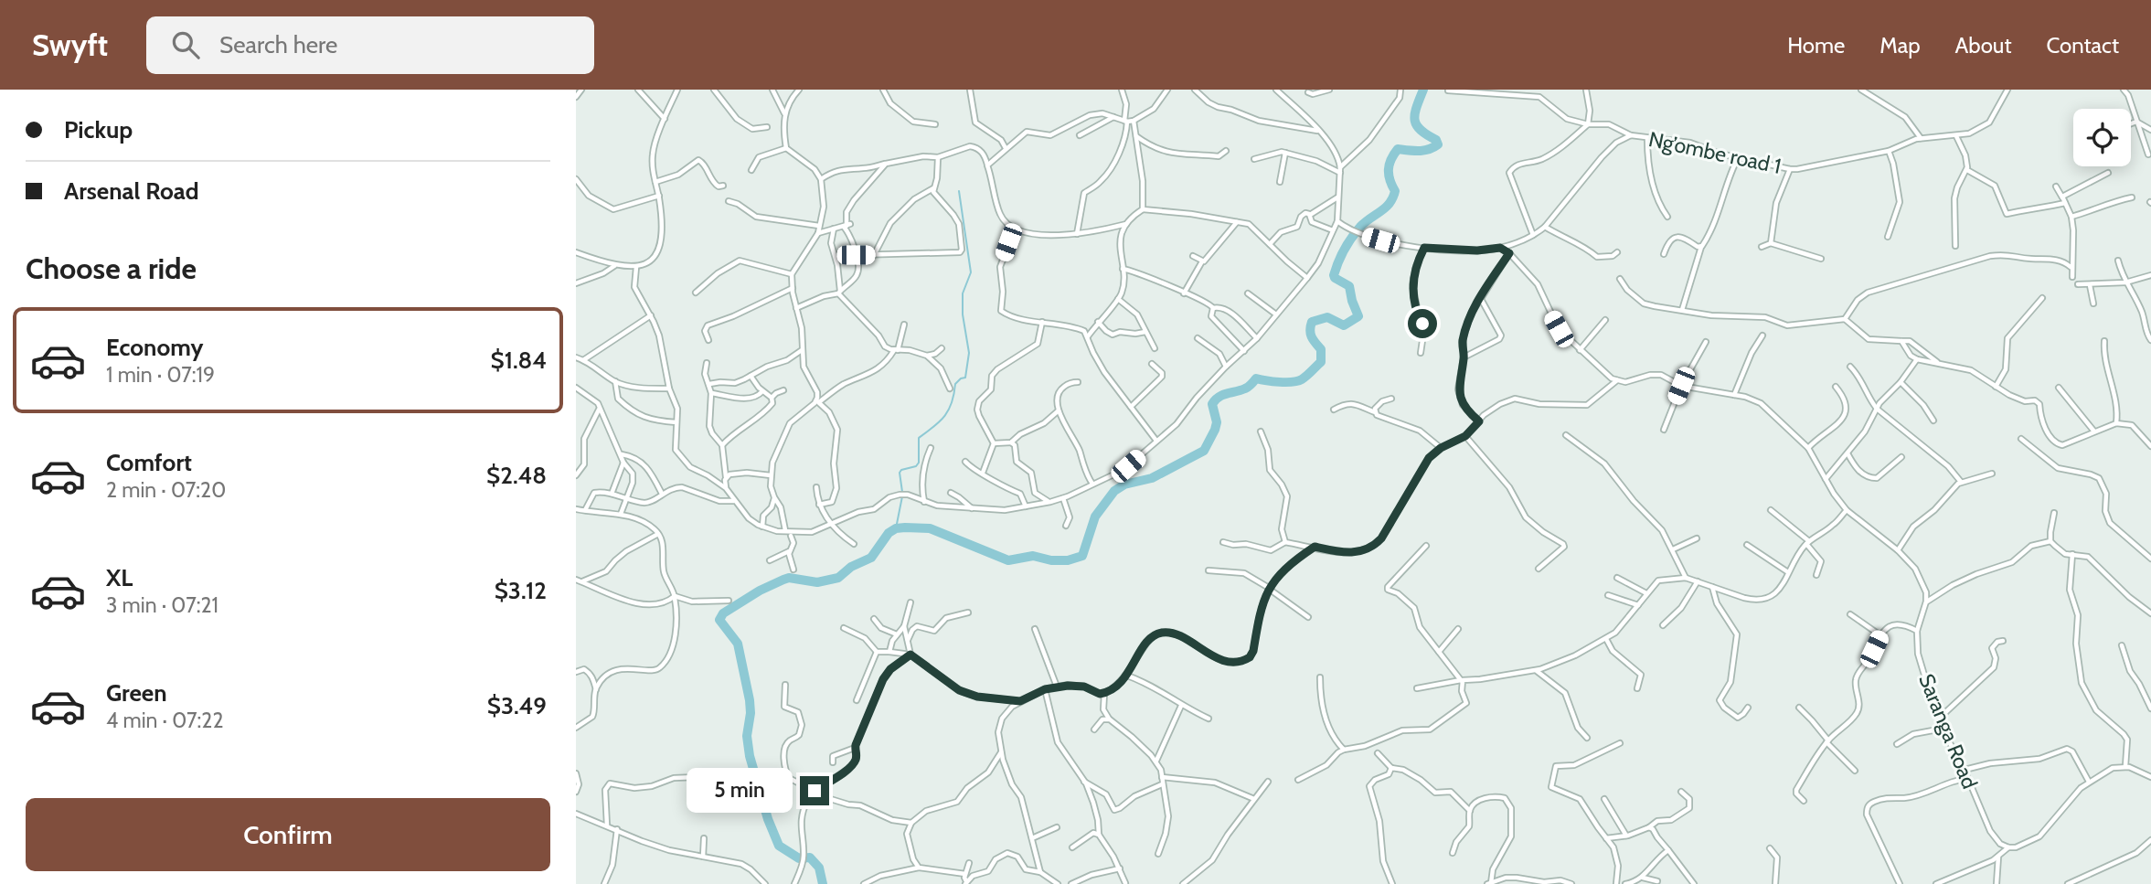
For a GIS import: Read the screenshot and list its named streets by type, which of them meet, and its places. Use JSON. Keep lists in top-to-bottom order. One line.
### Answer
{"streets":{"street":["Ng’ombe road 1","Saranga Road"]},"page":{"header":"Swyft","search":"Search here","nav":["Home","Map","About","Contact"],"banner":["Pickup","Arsenal Road"],"heading":"Choose a ride","list":[{"name":"Economy","note":"1 min · 07:19","value":"$1.84"},{"name":"Comfort","note":"2 min · 07:20","value":"$2.48"},{"name":"XL","note":"3 min · 07:21","value":"$3.12"},{"name":"Green","note":"4 min · 07:22","value":"$3.49"}],"bubble":"5 min","buttons":"Confirm"}}
